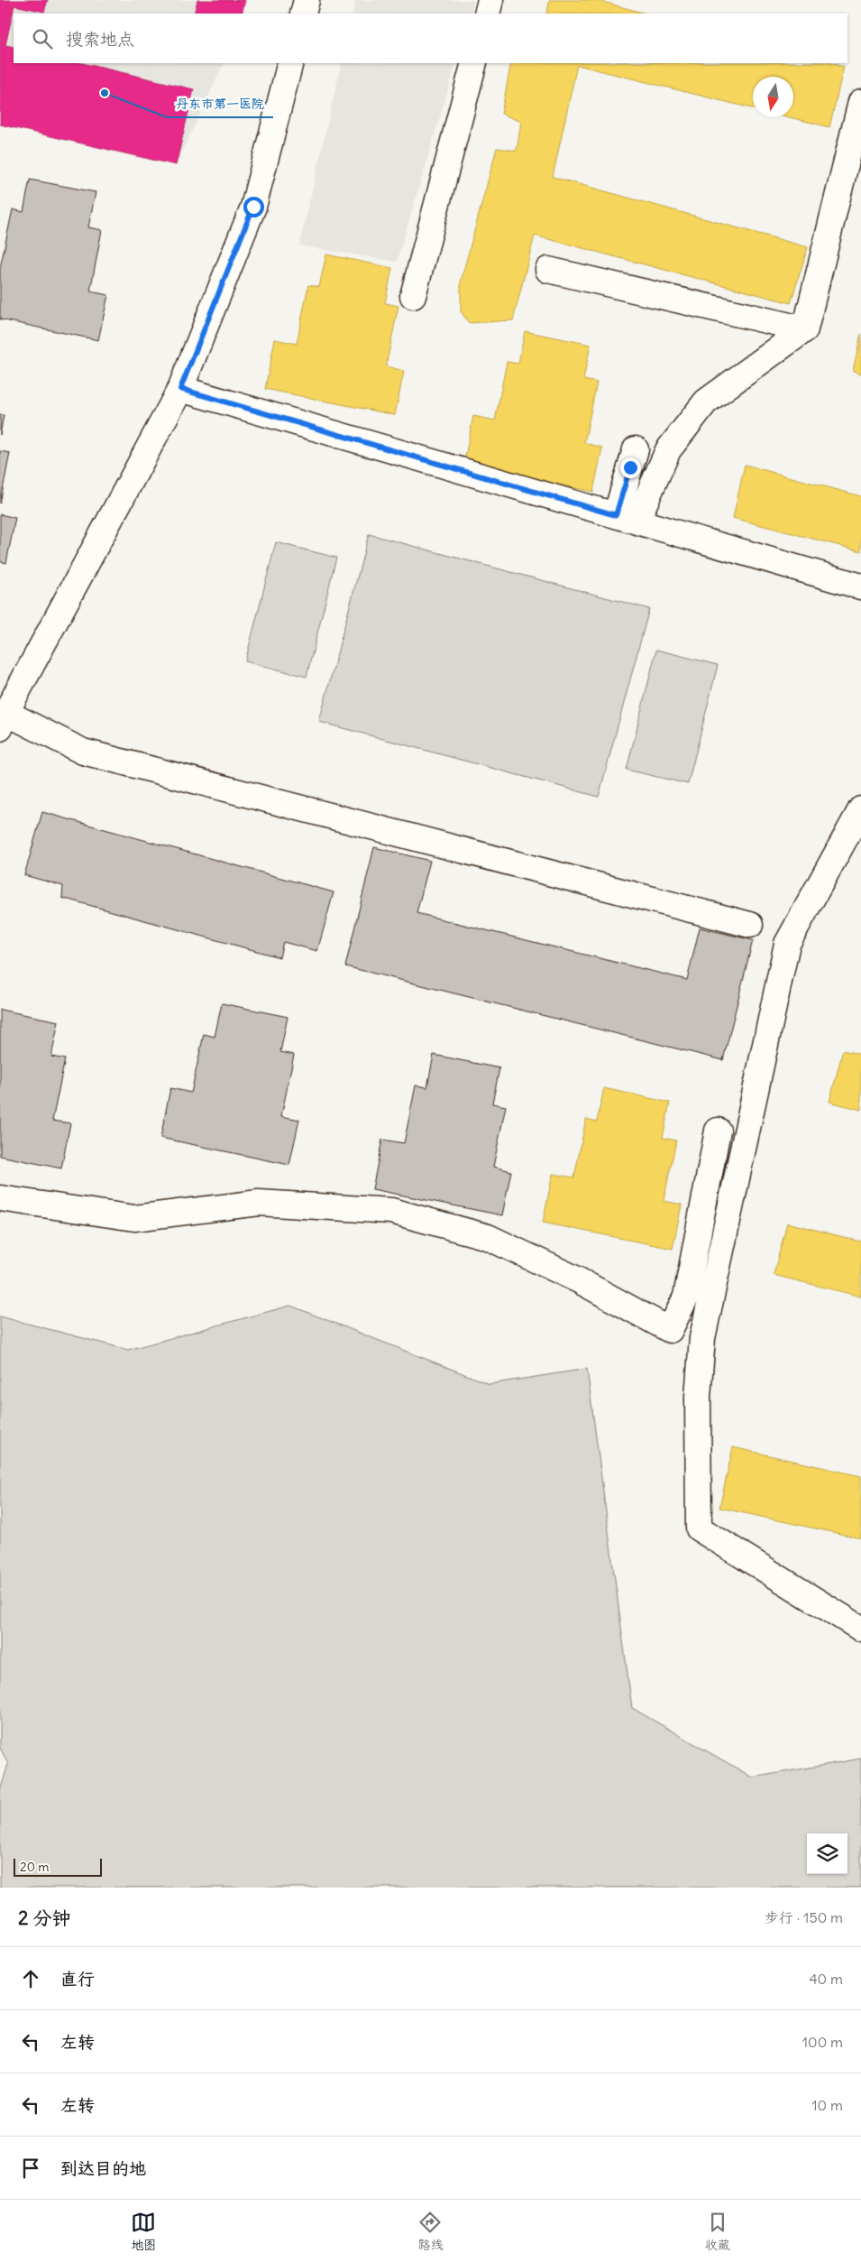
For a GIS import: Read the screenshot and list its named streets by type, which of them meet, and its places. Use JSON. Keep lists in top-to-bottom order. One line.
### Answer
{"places":["丹东市第一医院"],"scale_bar":"20 m","north":"bottom","page":{"search":"搜索地点","scale":"20 m","heading":["2 分钟","步行 · 150 m"],"list":[["直行","40 m"],["左转","100 m"],["左转","10 m"],"到达目的地"],"nav":["地图","路线","收藏"]}}
